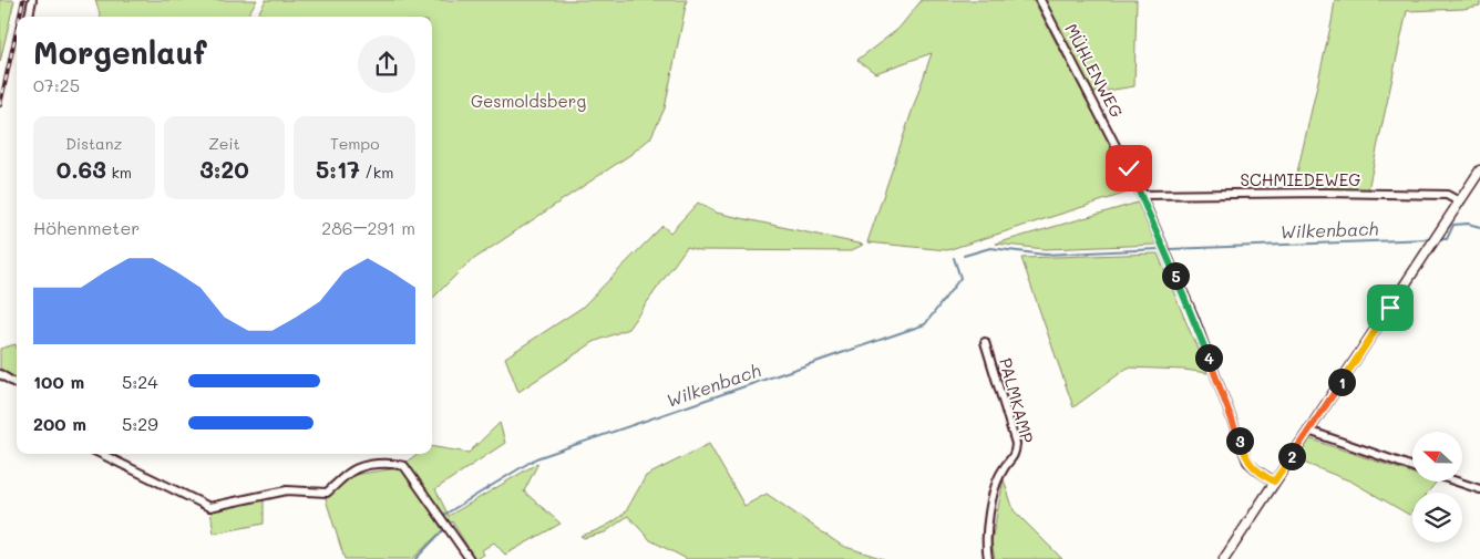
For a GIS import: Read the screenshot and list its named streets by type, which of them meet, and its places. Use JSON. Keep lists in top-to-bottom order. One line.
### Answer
{"streets":{"street":["MÜHLENWEG","SCHMIEDEWEG","PALMKAMP"]},"crossings":[["MÜHLENWEG","SCHMIEDEWEG"]],"water":["Wilkenbach"],"parks":["Gesmoldsberg"],"north":"left","page":{"heading":["Morgenlauf","07:25"],"stats":[["Distanz","0.63 km"],["Zeit","3:20"],["Tempo","5:17 /km"]],"chart":["Höhenmeter","286–291 m"],"pins":["5","4","1","3","2"],"list":[{"name":"100 m","note":"5:24"},{"name":"200 m","note":"5:29"}]}}
